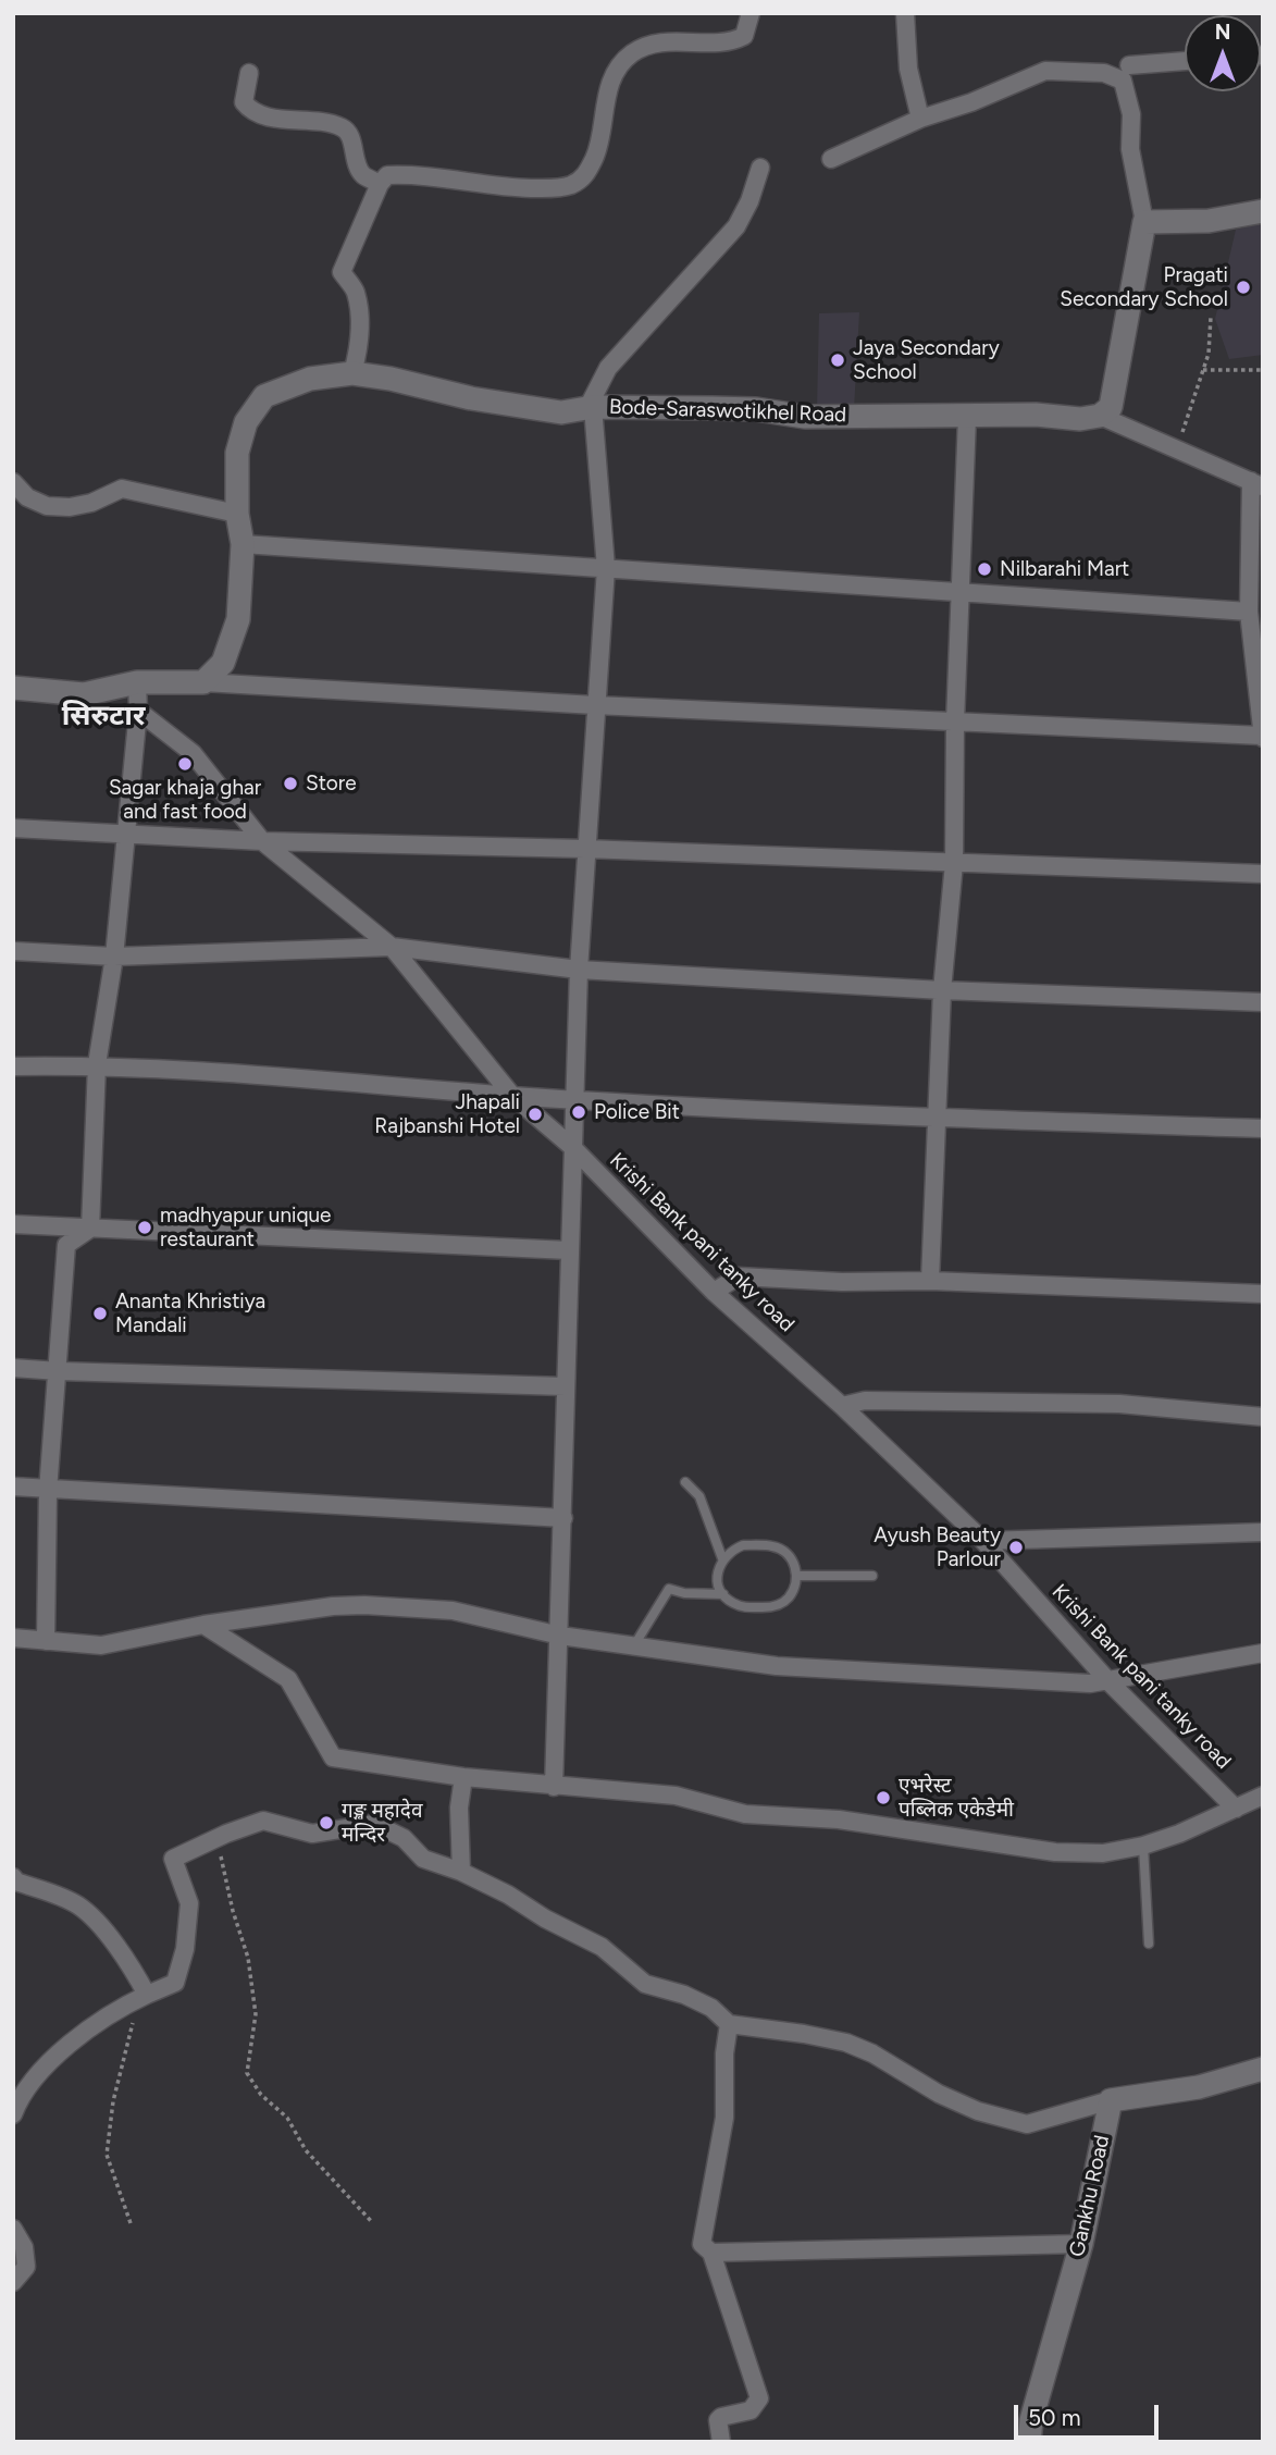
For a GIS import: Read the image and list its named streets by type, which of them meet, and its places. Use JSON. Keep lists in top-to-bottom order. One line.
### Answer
{"streets":{"street":["Bode-Saraswotikhel Road","Krishi Bank pani tanky road","Gankhu Road"]},"districts":["सिरुटार"],"places":["Pragati Secondary School","Jaya Secondary School","Nilbarahi Mart","Sagar khaja ghar and fast food","Store","Police Bit","Jhapali Rajbanshi Hotel","madhyapur unique restaurant","Ananta Khristiya Mandali","Ayush Beauty Parlour","एभरेस्ट पब्लिक एकेडेमी","गङ्खु महादेव मन्दिर"],"scale_bar":"50 m","north":"top"}
